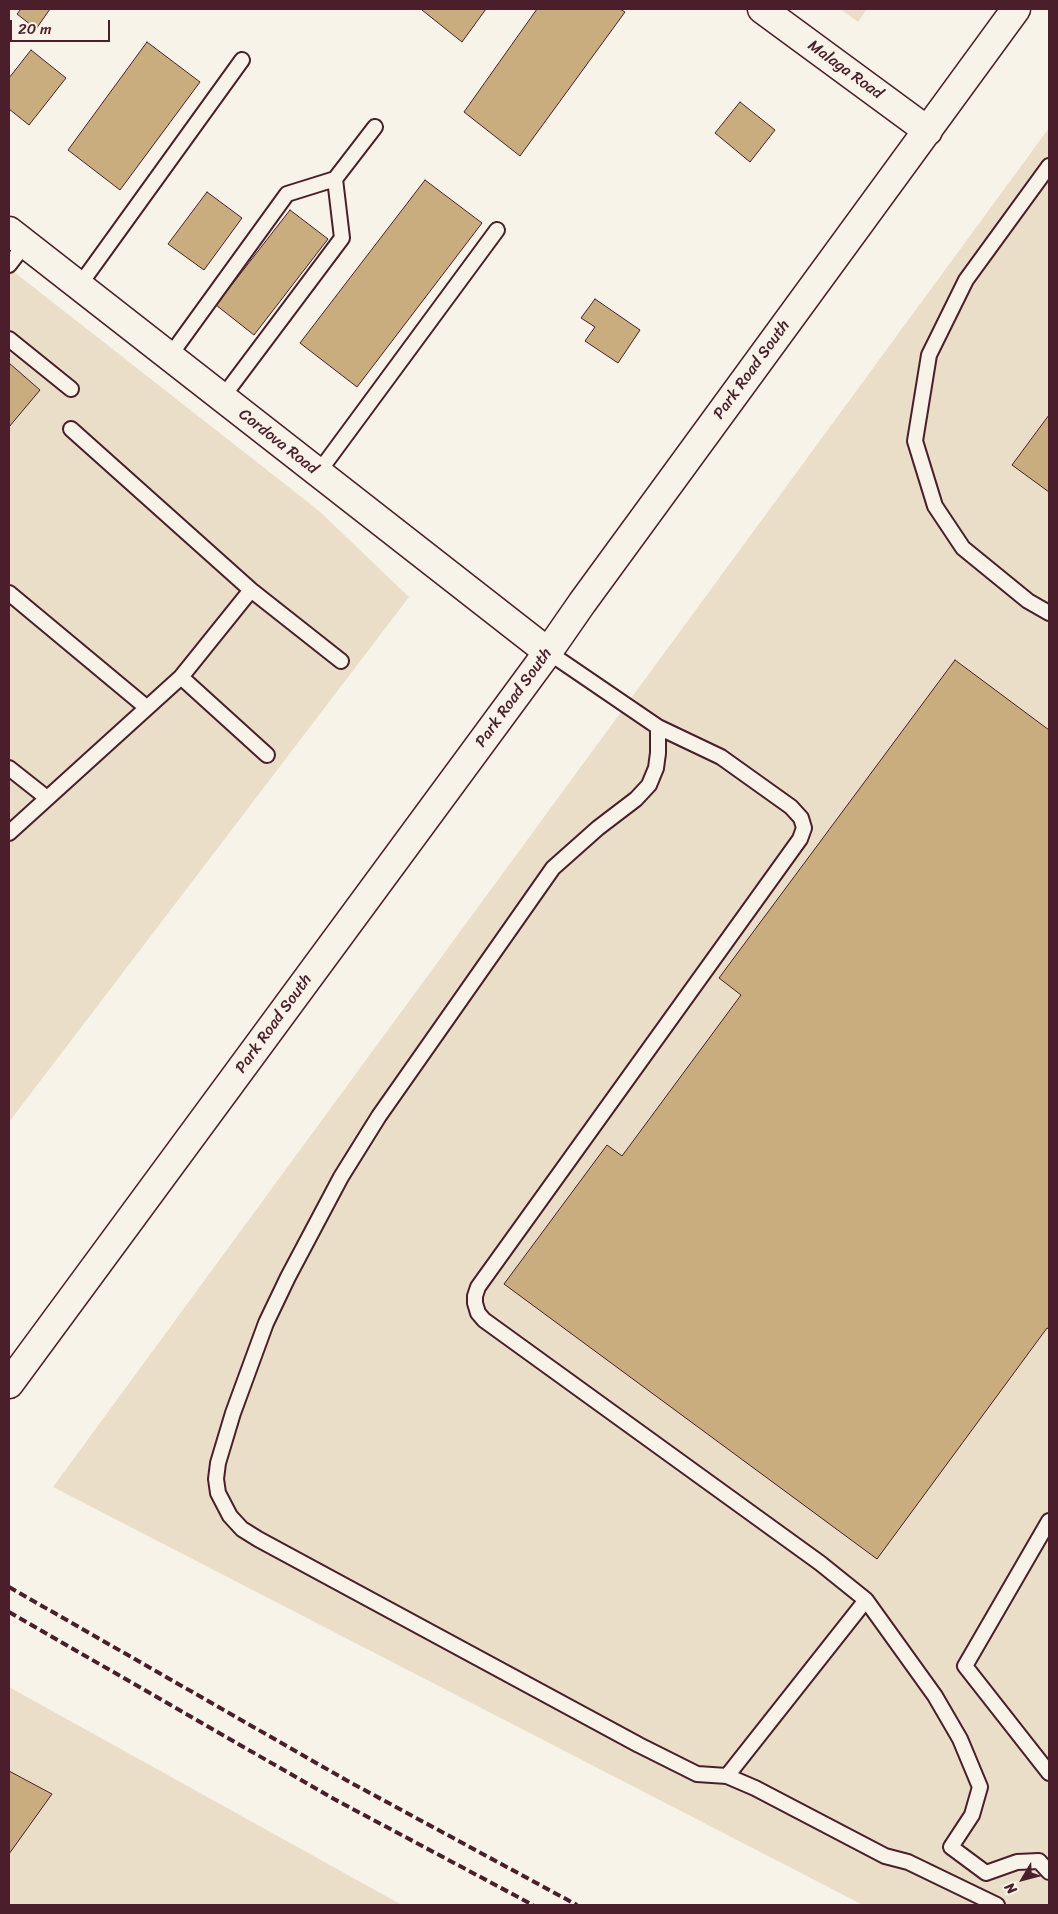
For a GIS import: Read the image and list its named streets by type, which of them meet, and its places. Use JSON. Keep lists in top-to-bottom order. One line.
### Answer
{"streets":{"main road":["Malaga Road","Park Road South","Cordova Road"]},"crossings":[["Malaga Road","Park Road South"],["Park Road South","Cordova Road"]],"scale_bar":"20 m","north":"bottom left"}
